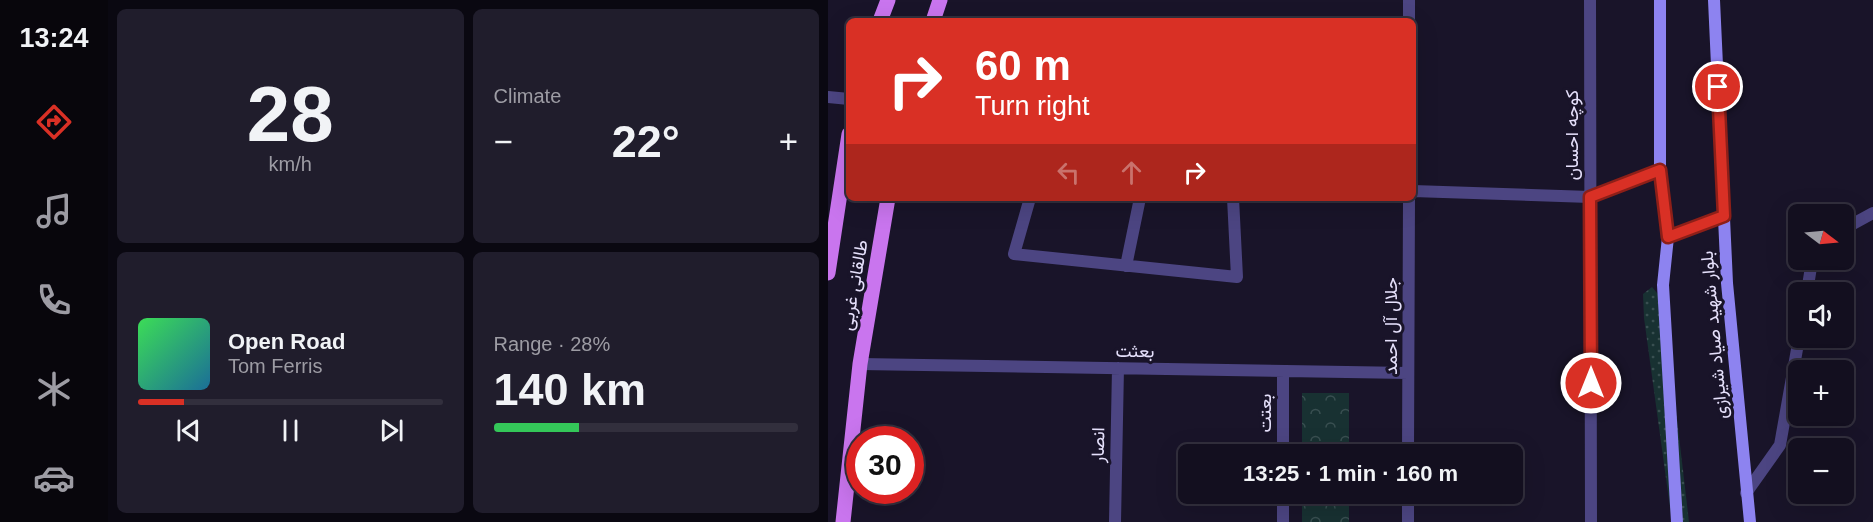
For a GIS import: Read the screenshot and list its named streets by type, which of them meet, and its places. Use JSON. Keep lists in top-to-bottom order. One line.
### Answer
{"streets":{"main road":["طالقانی غربی","بلوار شهید صیاد شیرازی"],"street":["کوچه احسان","جلال آل احمد","بعثت","بعتت","انصار"]},"crossings":[["طالقانی غربی","بعثت"],["جلال آل احمد","بعثت"],["بعثت","بعتت"],["بعثت","انصار"]],"north":"right","page":{"tabs":"13:24","tile":[["28","km/h"],"Climate",["Range · 28%","140 km"]],"turn":["60 m","Turn right"],"heat":["−","22°","+"],"map_buttons":["+","−"],"song":["Open Road","Tom Ferris"],"limit":"30","trip":"13:25 · 1 min · 160 m"}}
